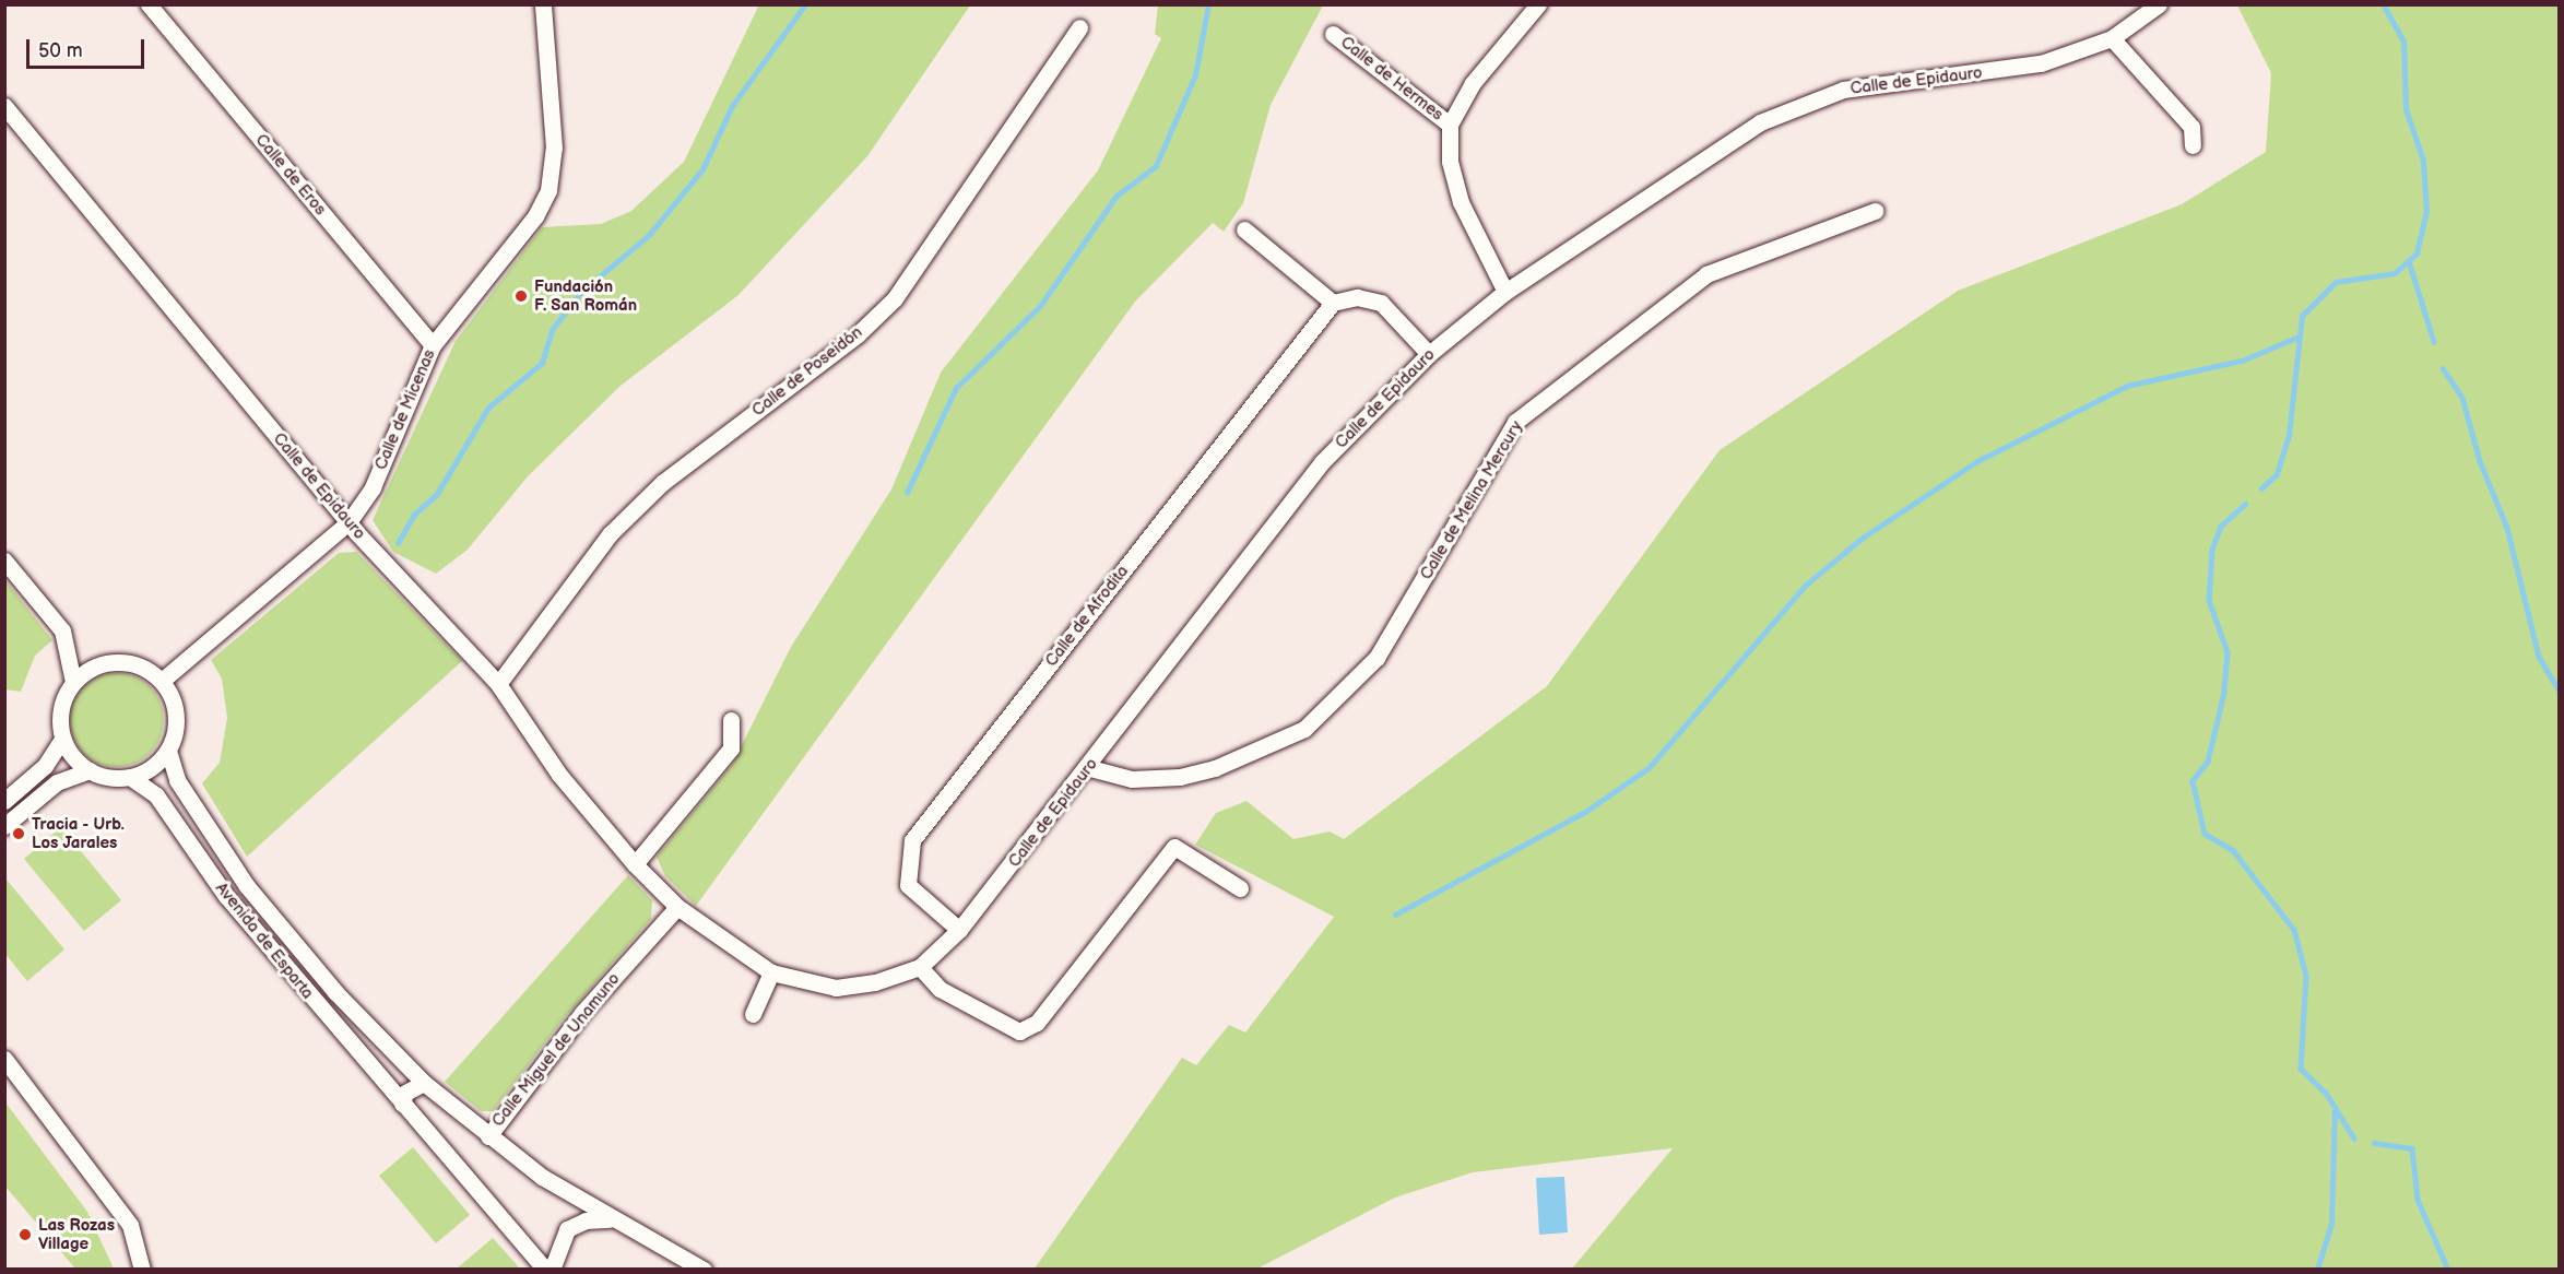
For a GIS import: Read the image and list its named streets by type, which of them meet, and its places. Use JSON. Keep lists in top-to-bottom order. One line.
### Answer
{"streets":{"street":["Calle de Hermes","Calle de Epidauro","Calle de Eros","Calle de Poseidón","Calle de Micenas","Calle de Melina Mercury","Calle de Afrodita","Avenida de Esparta","Calle Miguel de Unamuno"]},"crossings":[["Calle de Hermes","Calle de Epidauro"],["Calle de Epidauro","Calle de Poseidón"],["Calle de Epidauro","Calle de Micenas"],["Calle de Epidauro","Calle de Melina Mercury"],["Calle de Epidauro","Calle de Afrodita"],["Calle de Epidauro","Calle Miguel de Unamuno"],["Calle de Eros","Calle de Micenas"],["Calle de Micenas","Avenida de Esparta"],["Avenida de Esparta","Calle Miguel de Unamuno"]],"places":["Fundación F. San Román","Tracia - Urb. Los Jarales","Las Rozas Village"],"scale_bar":"50 m"}
